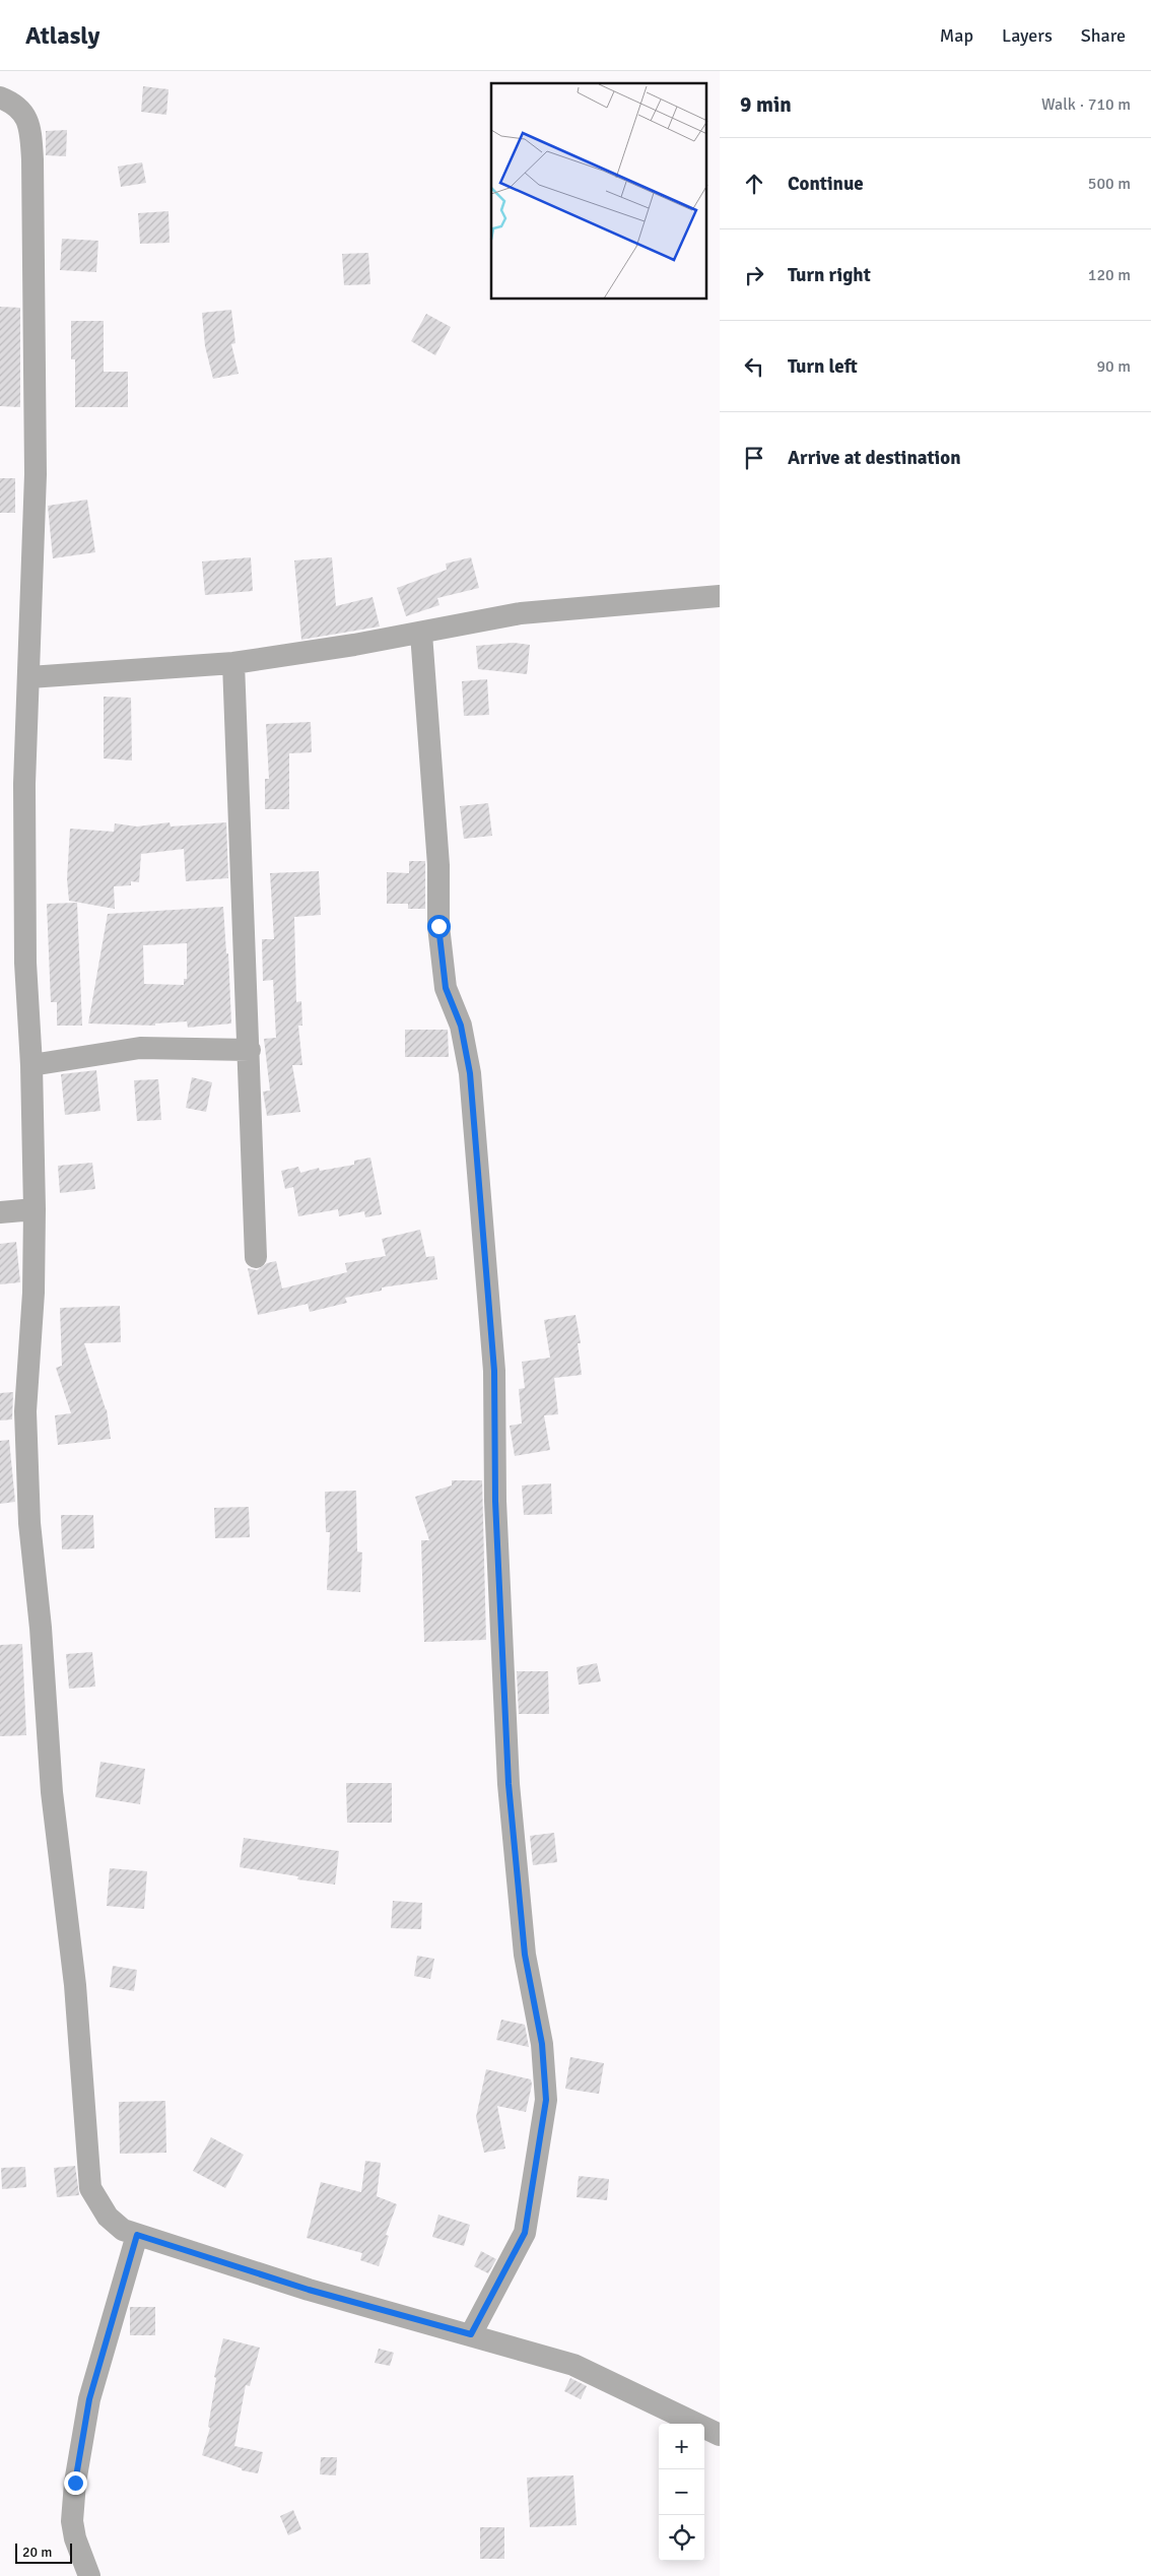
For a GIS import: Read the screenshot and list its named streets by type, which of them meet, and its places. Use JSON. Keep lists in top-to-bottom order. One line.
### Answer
{"scale_bar":"20 m","page":{"header":"Atlasly","nav":["Map","Layers","Share"],"heading":["9 min","Walk · 710 m"],"list":[["Continue","500 m"],["Turn right","120 m"],["Turn left","90 m"],"Arrive at destination"],"map_buttons":["+","−"],"scale":"20 m"}}
